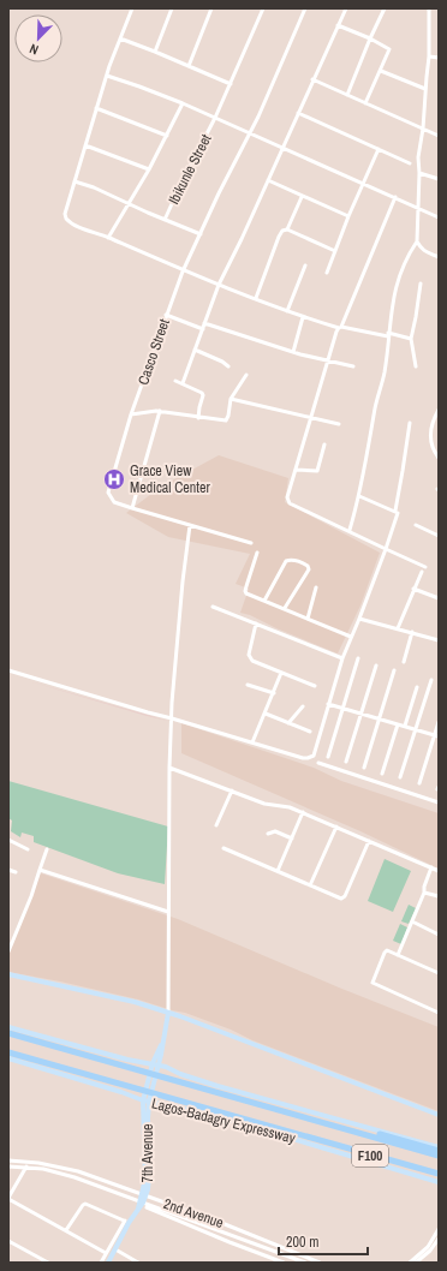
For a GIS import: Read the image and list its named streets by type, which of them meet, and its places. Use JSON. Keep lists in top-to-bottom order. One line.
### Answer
{"streets":{"highway":["Lagos-Badagry Expressway","F100"],"main road":["7th Avenue"],"street":["Ibikunle Street","Casco Street","2nd Avenue"]},"crossings":[["Lagos-Badagry Expressway","7th Avenue"]],"places":{"hospital":["Grace View Medical Center"]},"scale_bar":"200 m","north":"bottom left"}
